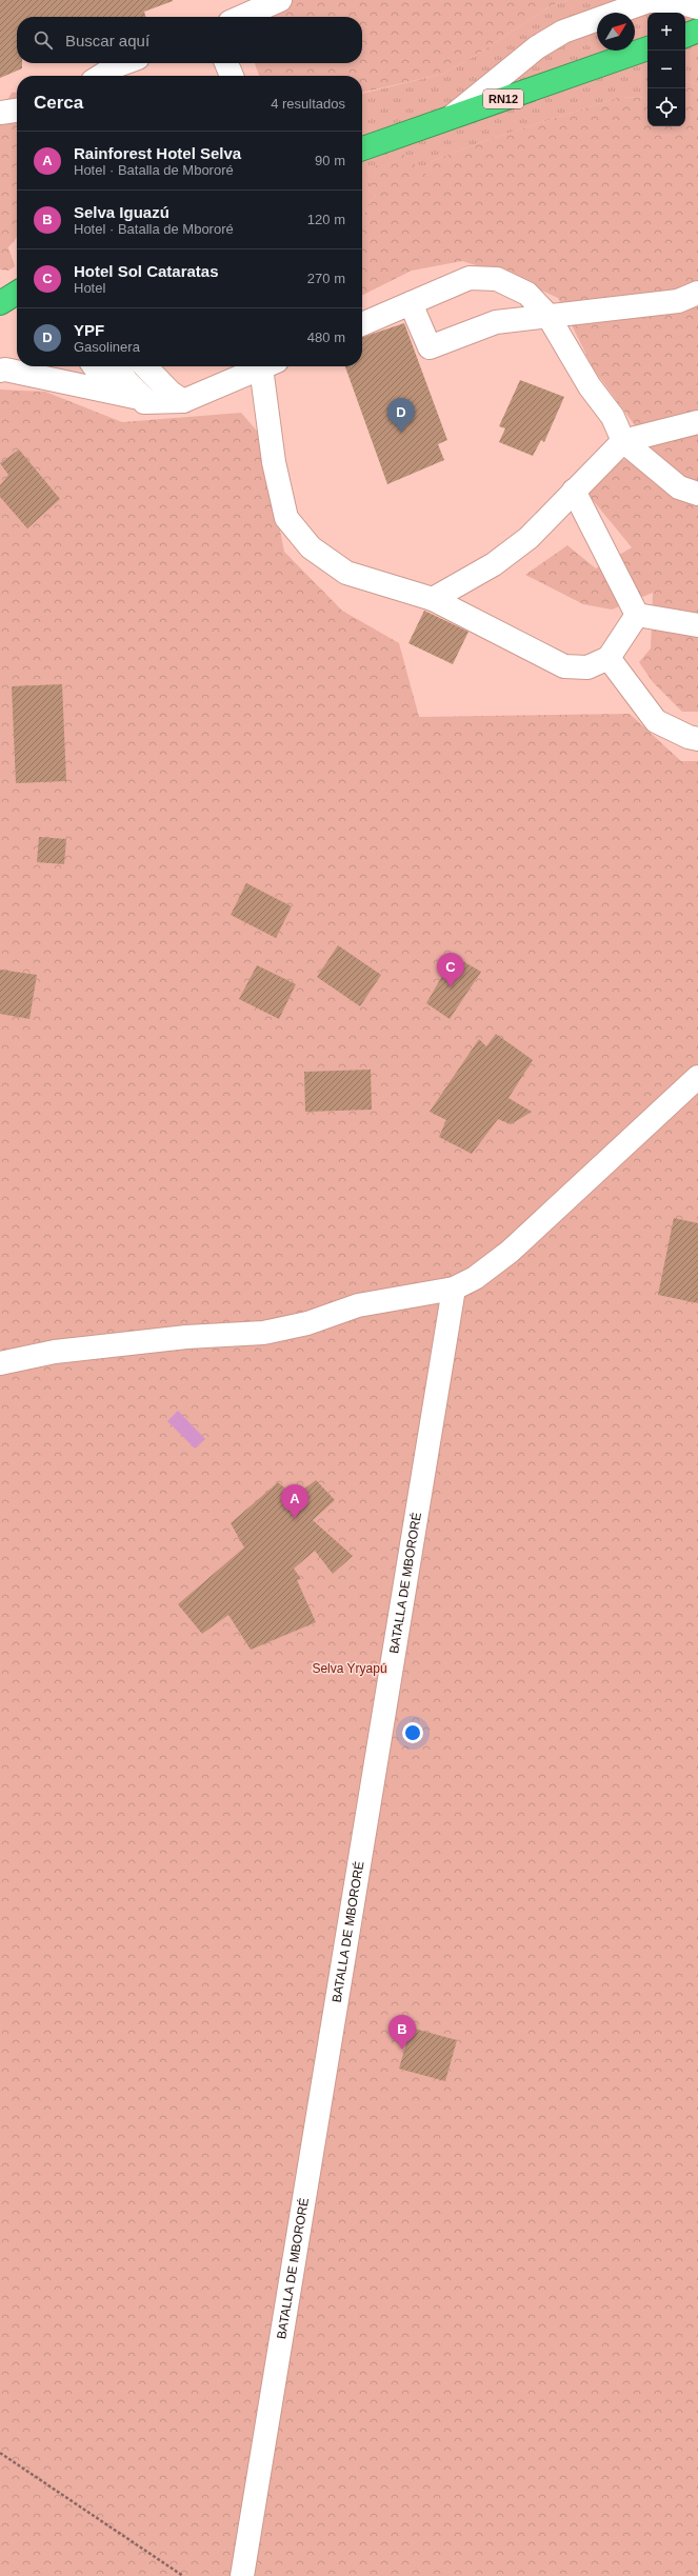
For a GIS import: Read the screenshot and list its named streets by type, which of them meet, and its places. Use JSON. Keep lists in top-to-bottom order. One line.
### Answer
{"streets":{"highway":["RN12"],"street":["BATALLA DE MBORORÉ"]},"parks":["Selva Yryapú"],"north":"top right","page":{"map_buttons":["+","−"],"search":"Buscar aquí","heading":["Cerca","4 resultados"],"list":[{"mark":"A","name":"Rainforest Hotel Selva","note":"Hotel · Batalla de Mbororé","value":"90 m"},{"mark":"B","name":"Selva Iguazú","note":"Hotel · Batalla de Mbororé","value":"120 m"},{"mark":"C","name":"Hotel Sol Cataratas","note":"Hotel","value":"270 m"},{"mark":"D","name":"YPF","note":"Gasolinera","value":"480 m"}],"pins":["D","C","A","B"]}}
